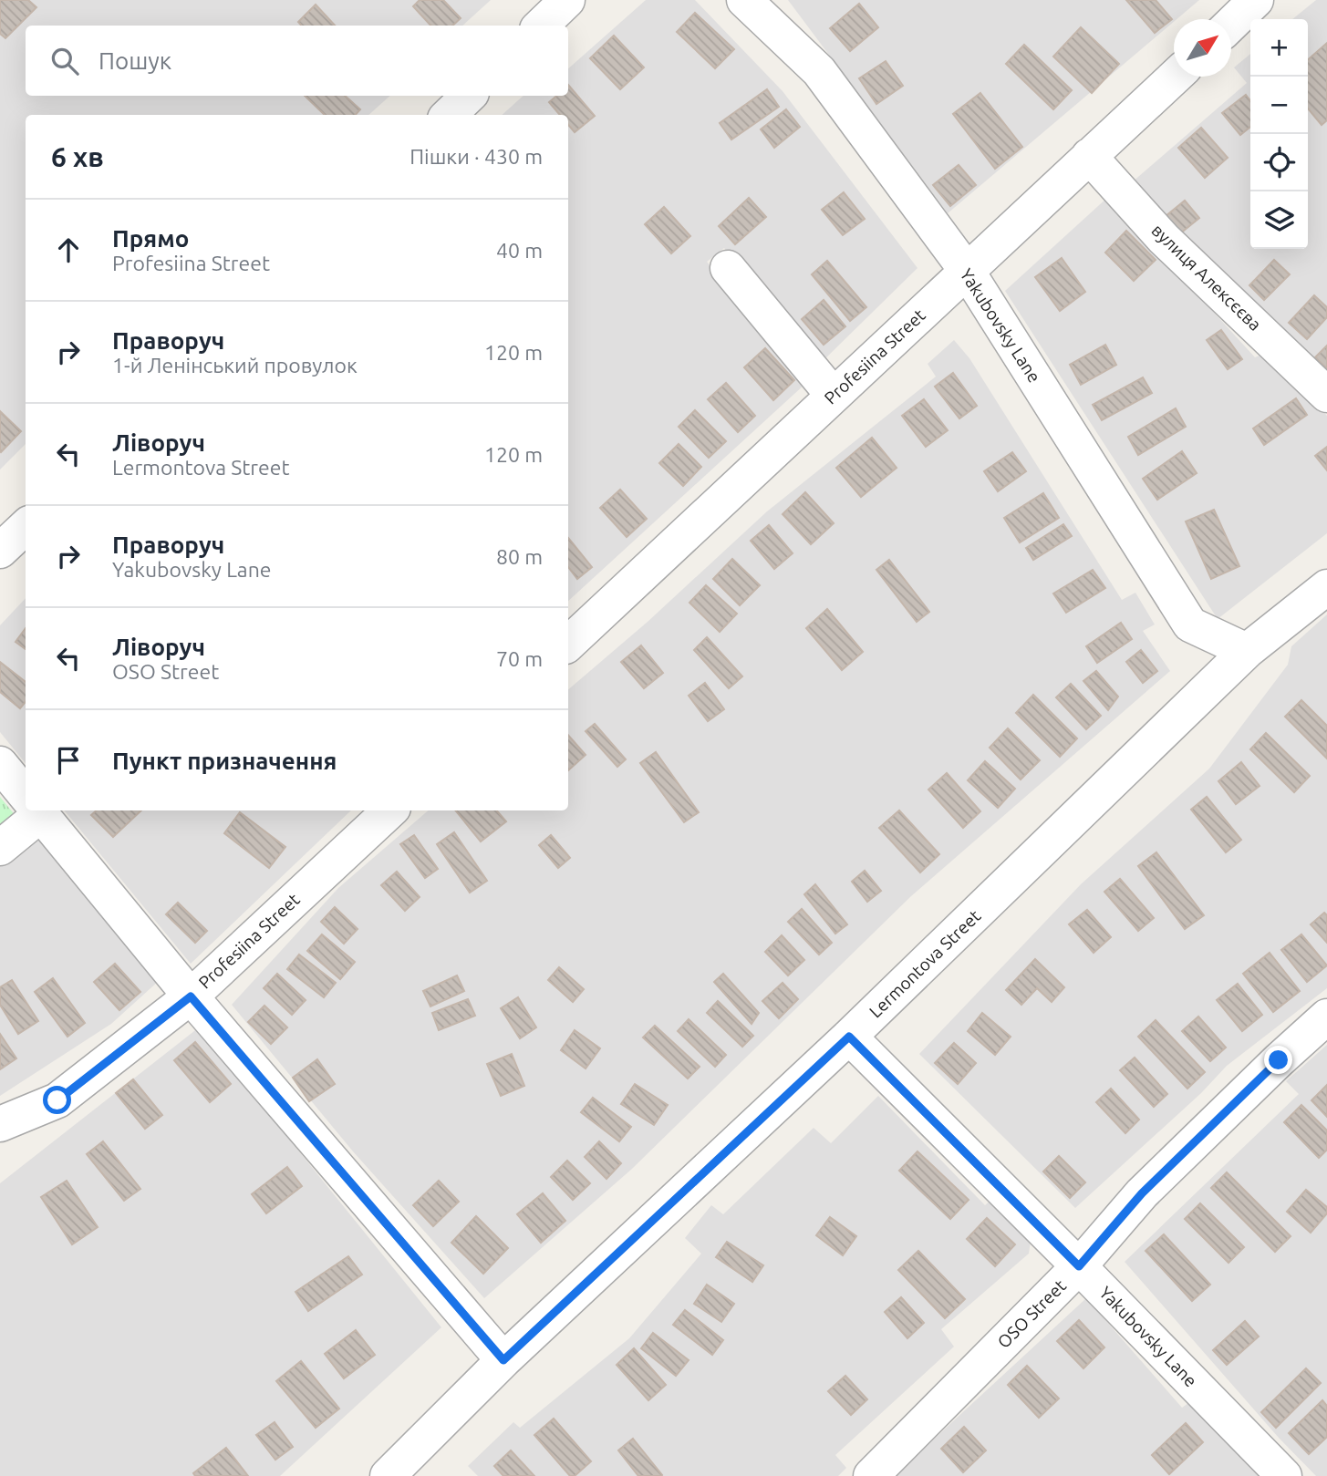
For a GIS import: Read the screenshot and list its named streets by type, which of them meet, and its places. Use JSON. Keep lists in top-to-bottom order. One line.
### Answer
{"streets":{"street":["вулиця Алексєєва","Yakubovsky Lane","Profesiina Street","Lermontova Street","OSO Street"]},"crossings":[["вулиця Алексєєва","Profesiina Street"],["Yakubovsky Lane","Profesiina Street"],["Yakubovsky Lane","Lermontova Street"],["Yakubovsky Lane","OSO Street"]],"north":"top right","page":{"map_buttons":["+","−"],"search":"Пошук","heading":["6 хв","Пішки · 430 m"],"list":[["Прямо","Profesiina Street","40 m"],["Праворуч","1-й Ленінський провулок","120 m"],["Ліворуч","Lermontova Street","120 m"],["Праворуч","Yakubovsky Lane","80 m"],["Ліворуч","OSO Street","70 m"],"Пункт призначення"]}}
